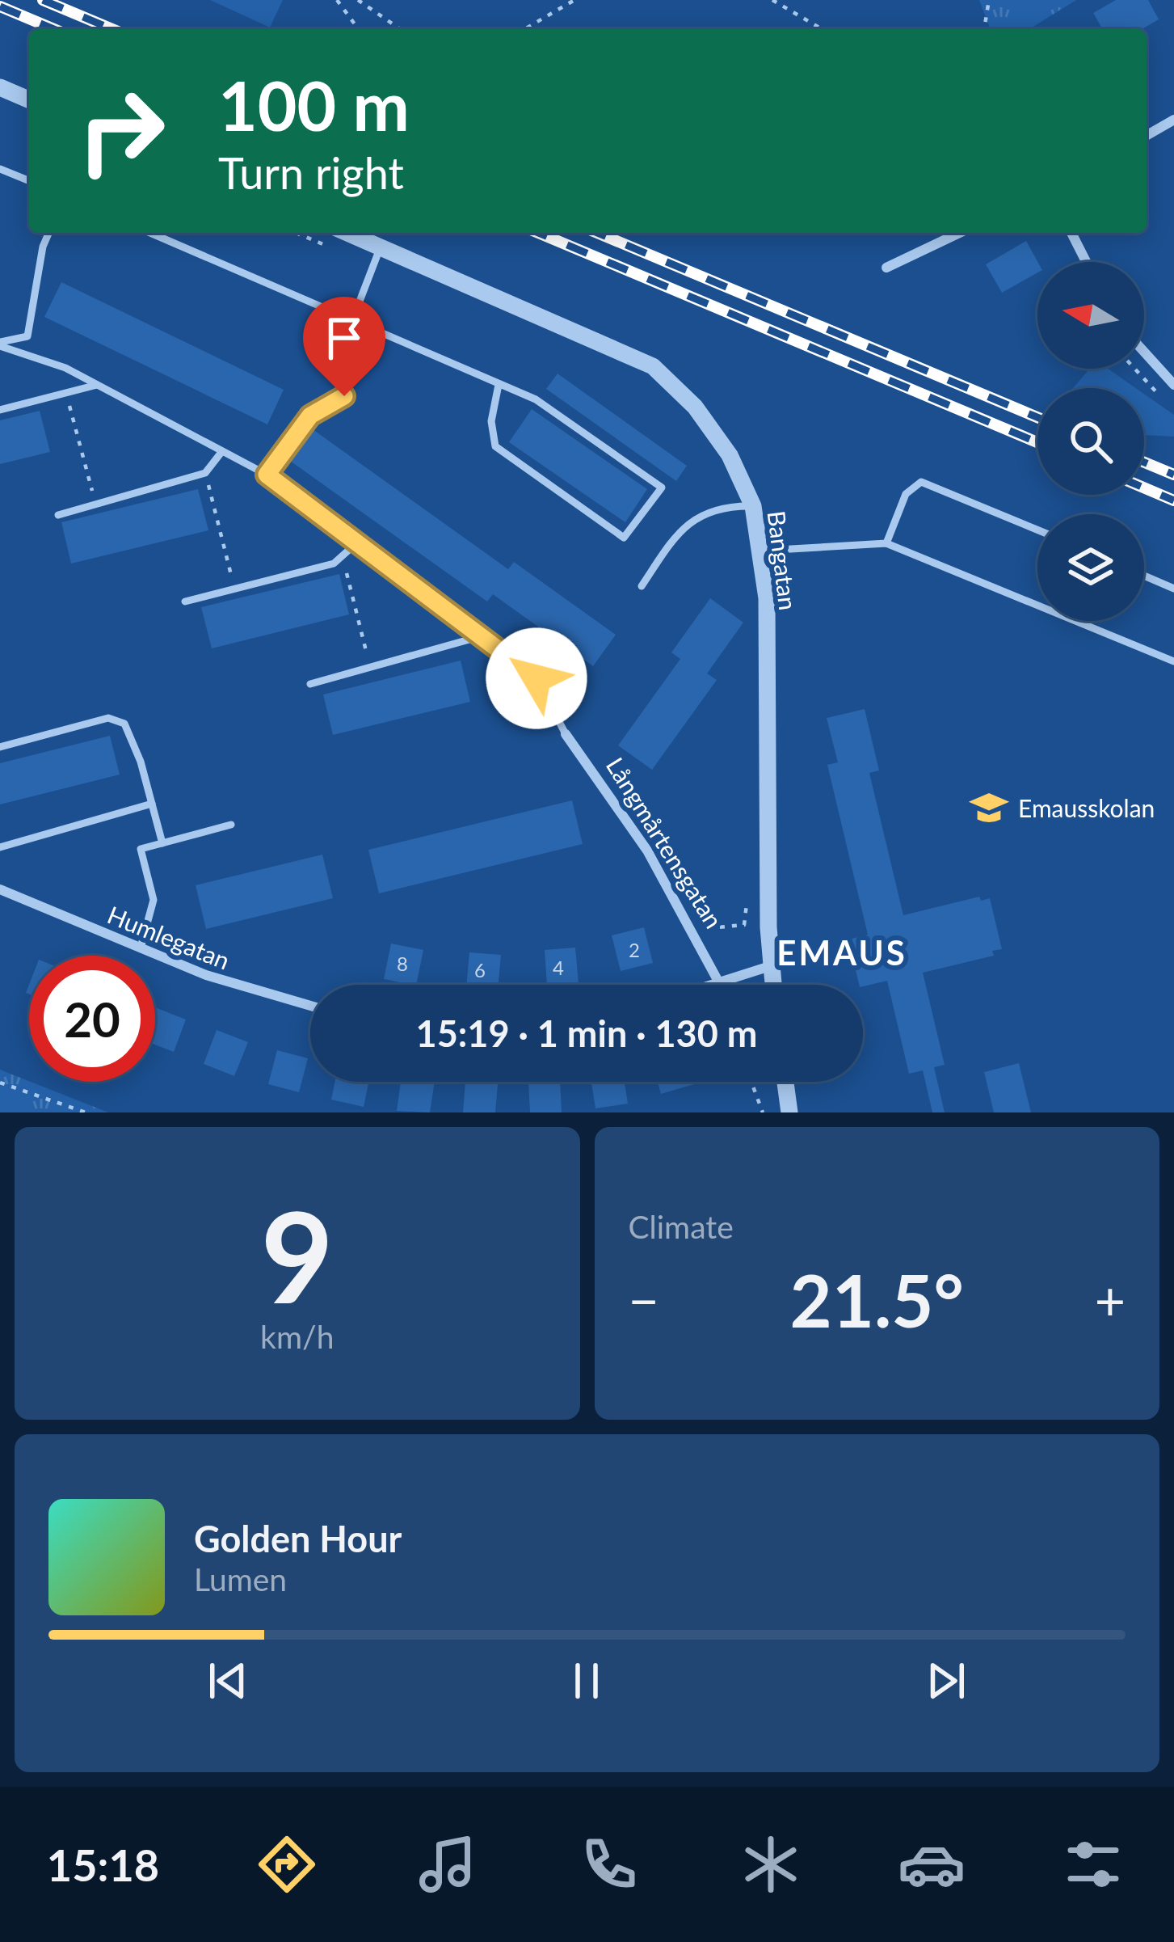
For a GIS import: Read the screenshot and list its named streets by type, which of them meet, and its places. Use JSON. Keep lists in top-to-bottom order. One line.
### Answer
{"streets":{"street":["Bangatan","Långmårtensgatan","Humlegatan"]},"districts":["EMAUS"],"places":{"school or university":["Emausskolan"]},"house_numbers":["2","8","4","6"],"north":"left","page":{"turn":["100 m","Turn right"],"limit":"20","trip":"15:19 · 1 min · 130 m","tile":[["9","km/h"],"Climate"],"heat":["−","21.5°","+"],"song":["Golden Hour","Lumen"],"tabs":"15:18"}}
